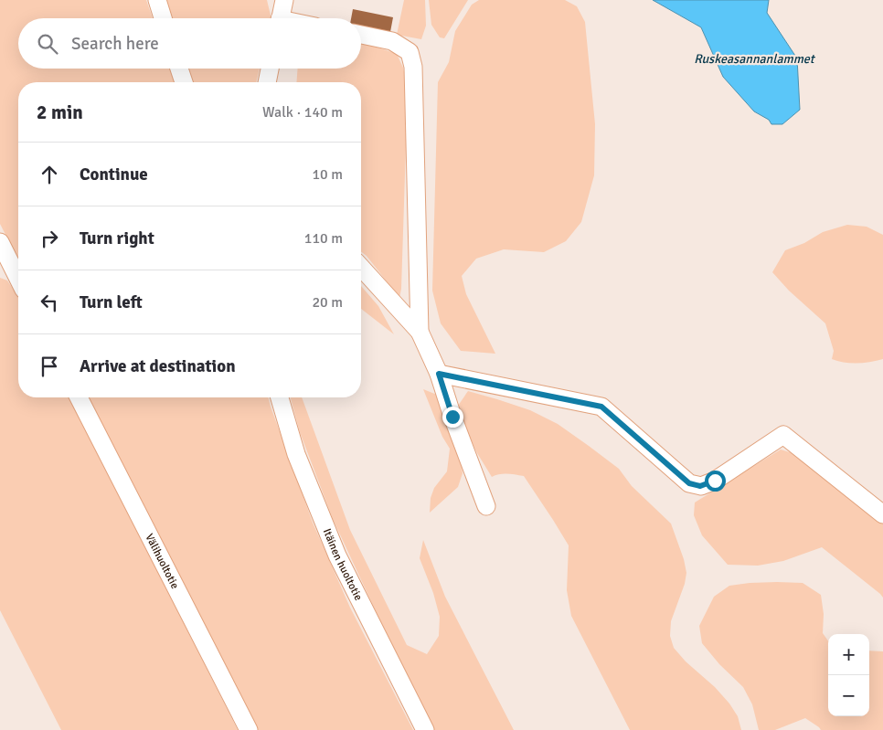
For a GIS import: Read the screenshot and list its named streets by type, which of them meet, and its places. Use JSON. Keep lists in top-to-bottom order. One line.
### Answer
{"streets":{"lane":["Välihuoltotie","Itäinen huoltotie"]},"water":["Ruskeasannanlammet"],"page":{"search":"Search here","heading":["2 min","Walk · 140 m"],"list":[["Continue","10 m"],["Turn right","110 m"],["Turn left","20 m"],"Arrive at destination"],"map_buttons":["+","−"]}}
